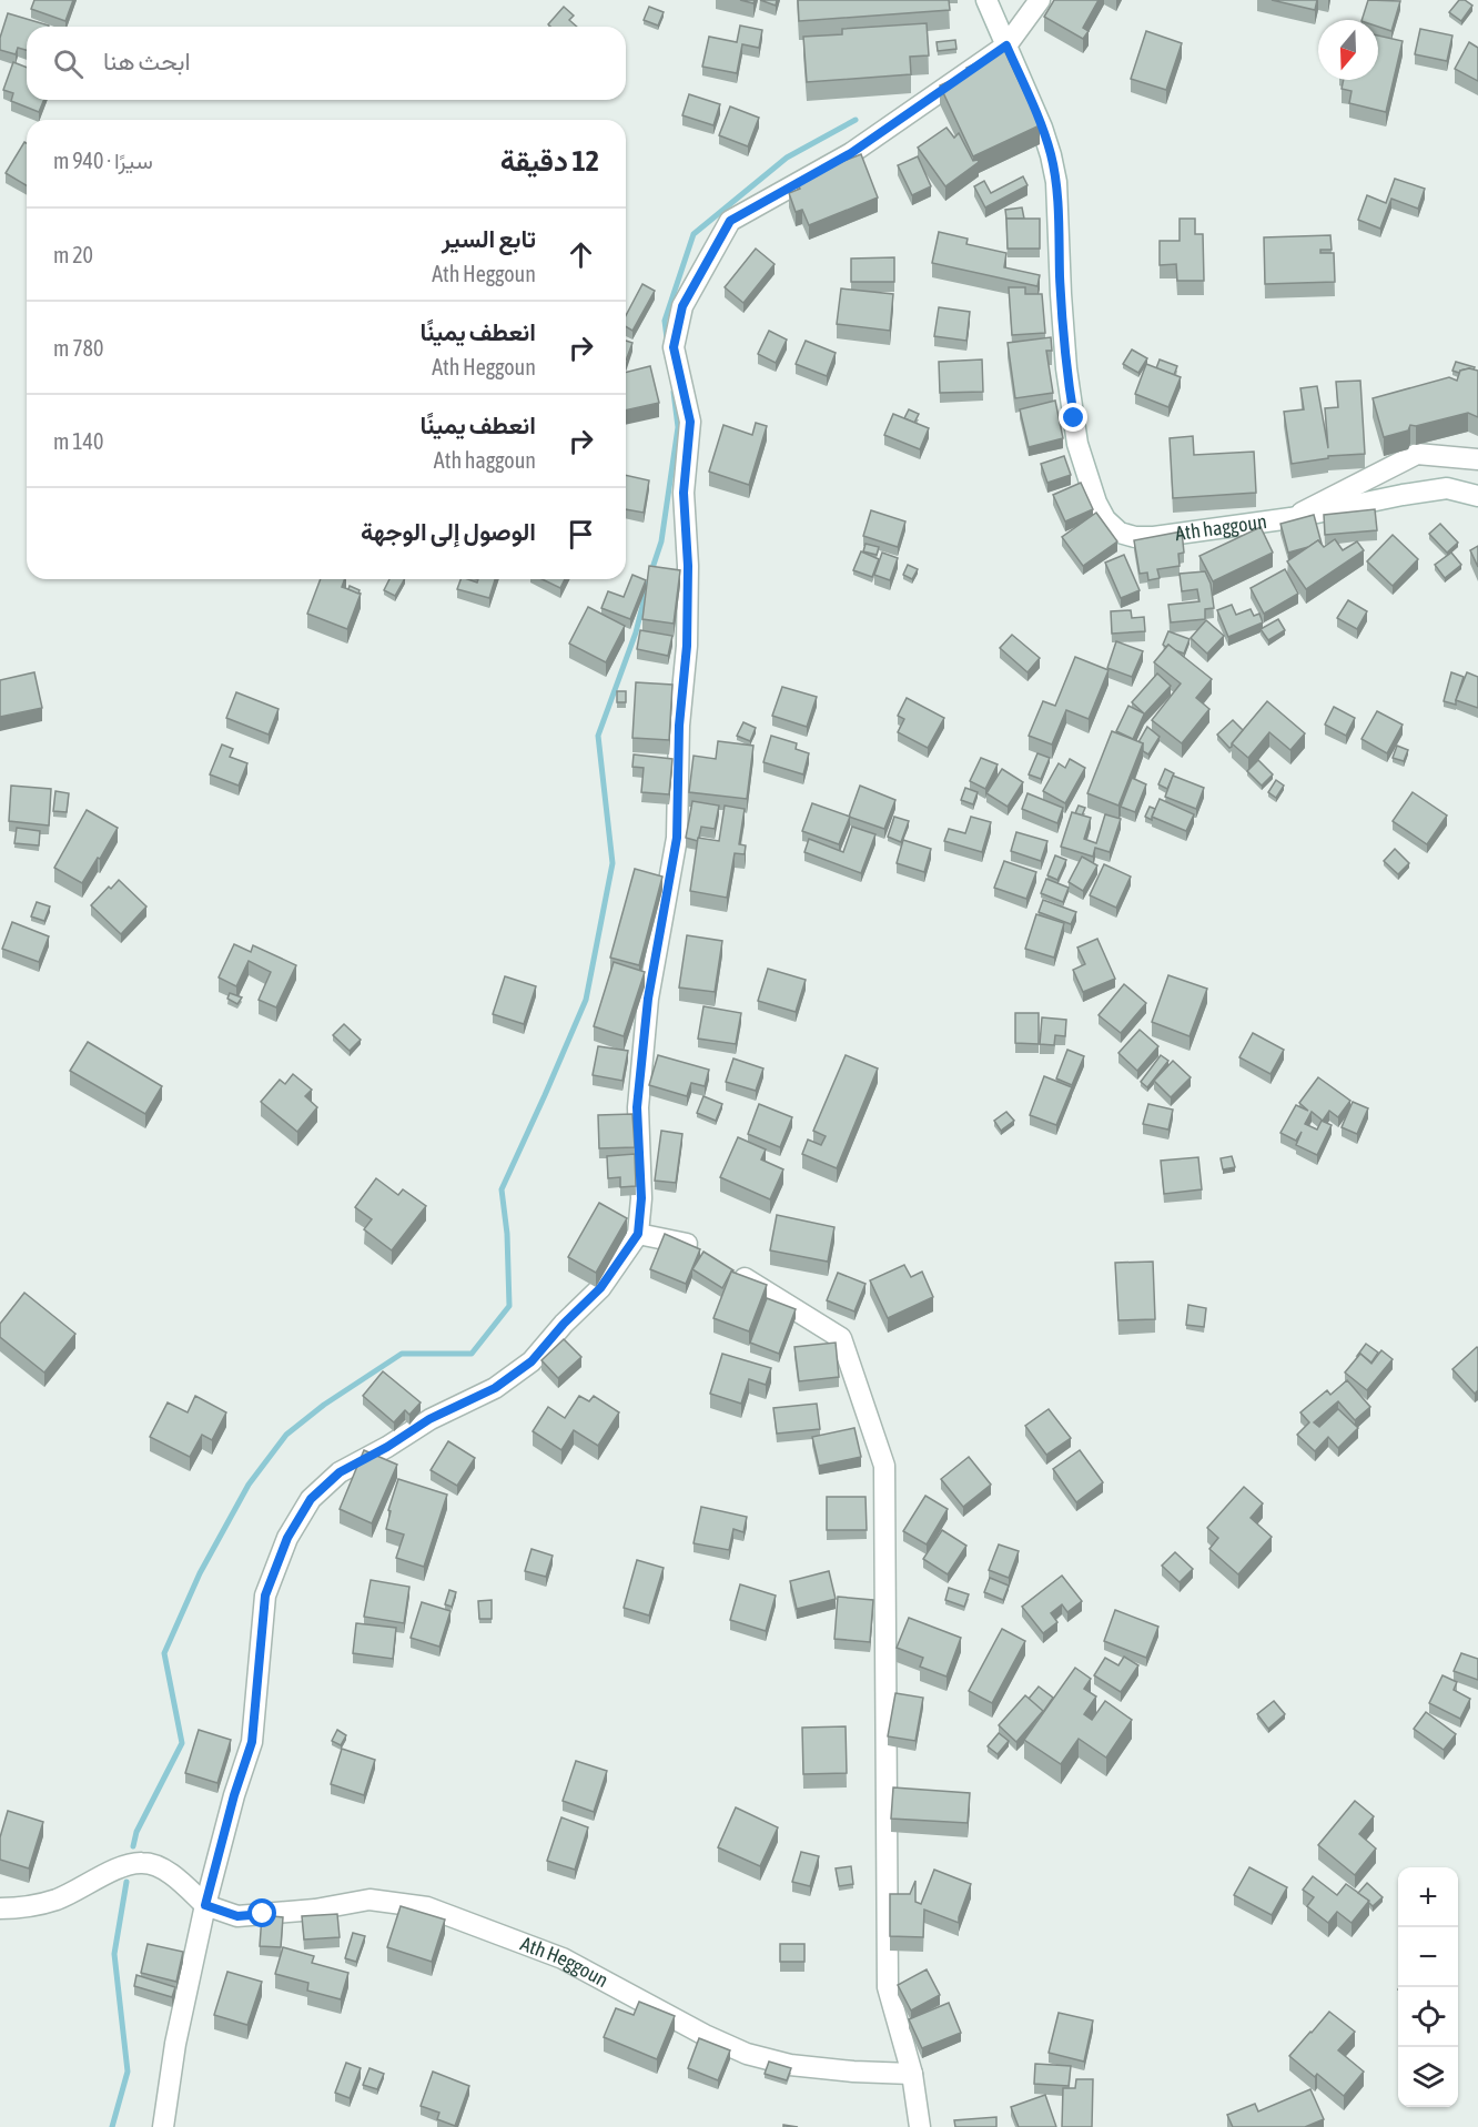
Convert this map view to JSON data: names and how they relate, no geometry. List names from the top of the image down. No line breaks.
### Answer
{"streets":{"street":["Ath haggoun","Ath Heggoun"]},"north":"bottom","page":{"search":"ابحث هنا","heading":["12 دقيقة","سيرًا · 940 m"],"list":[["تابع السير","Ath Heggoun","20 m"],["انعطف يمينًا","Ath Heggoun","780 m"],["انعطف يمينًا","Ath haggoun","140 m"],"الوصول إلى الوجهة"],"map_buttons":["+","−"]}}
